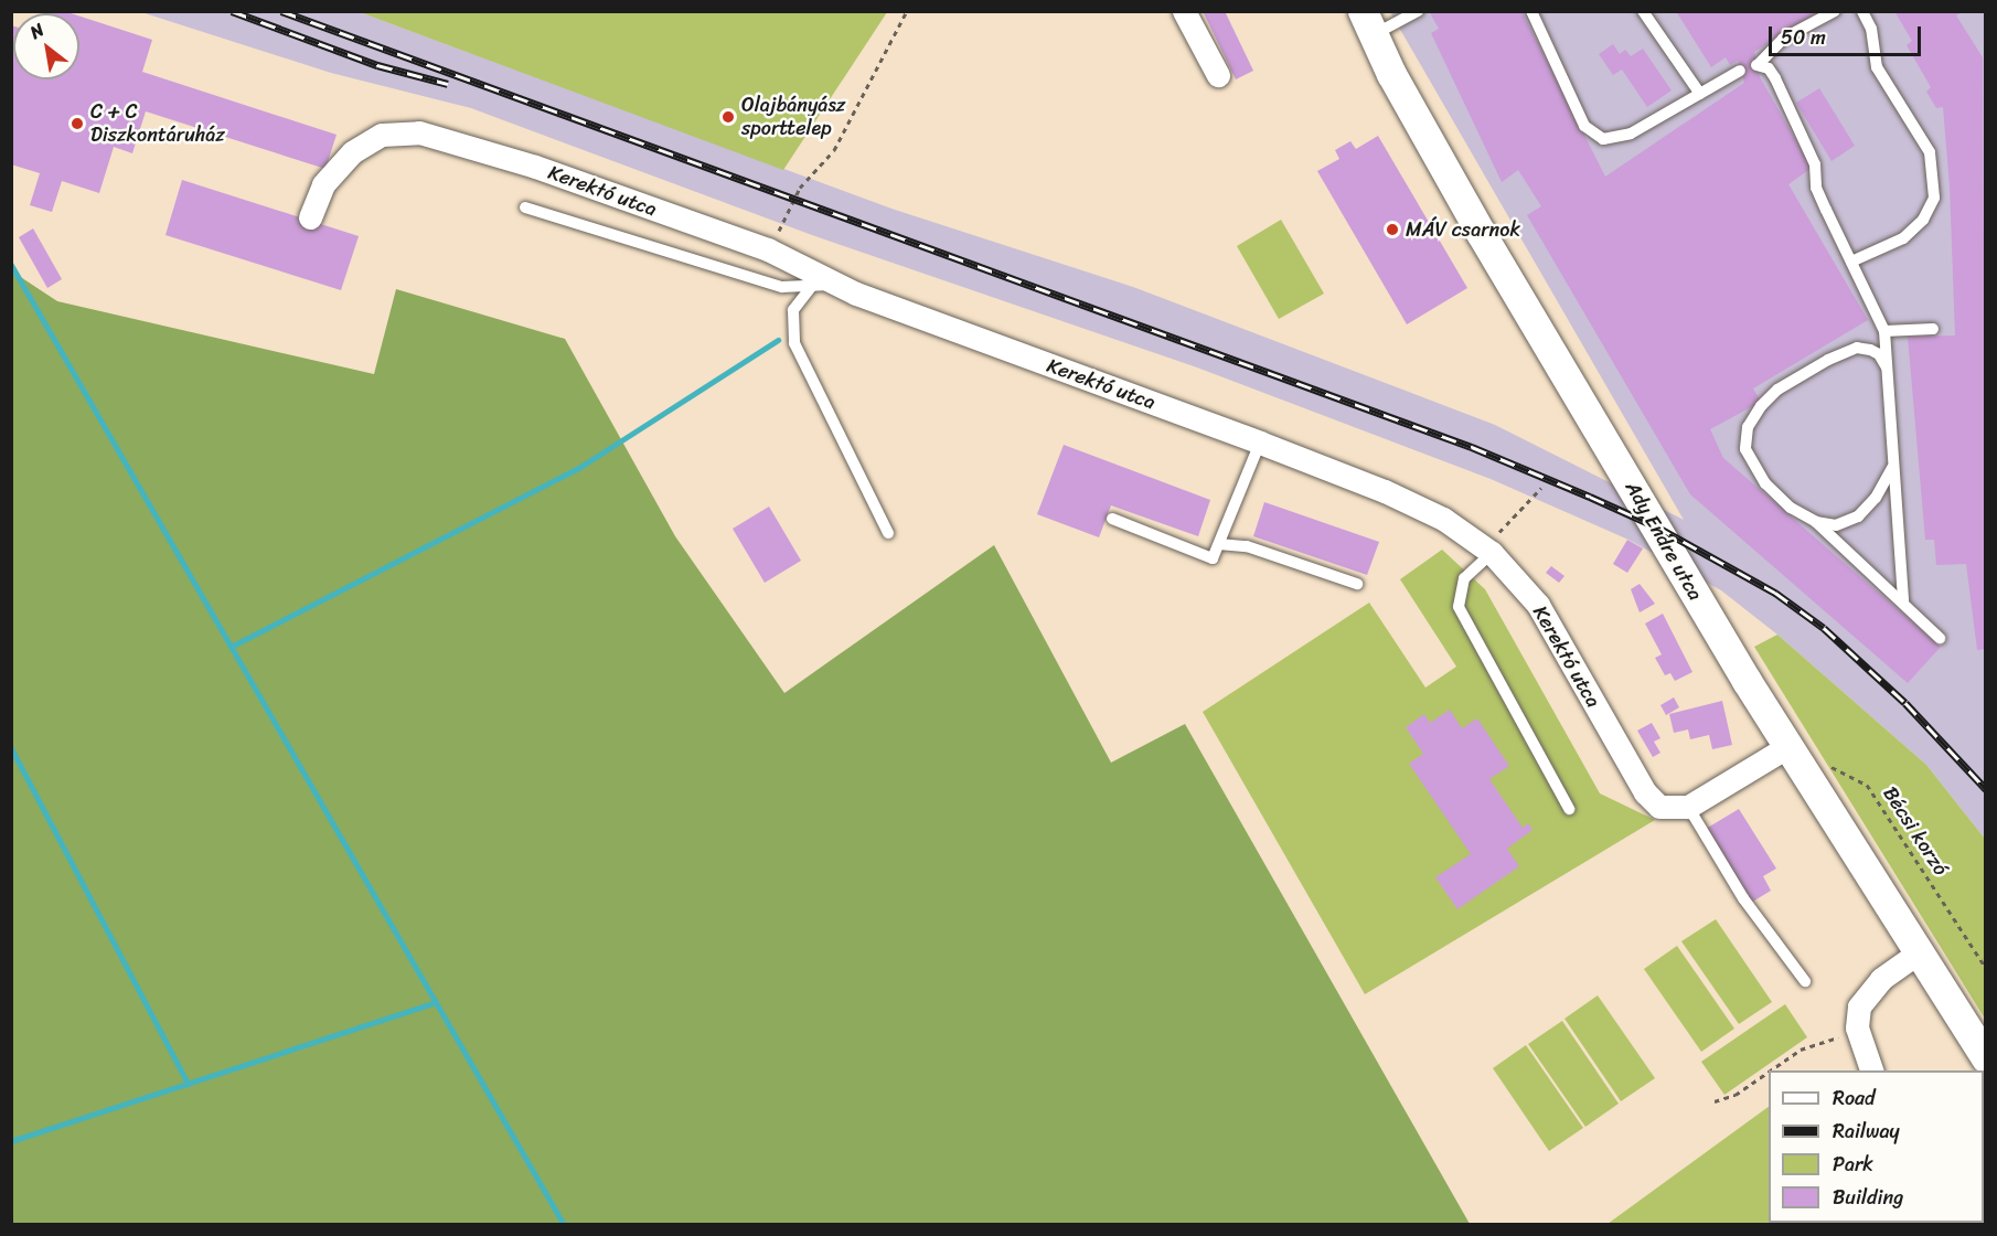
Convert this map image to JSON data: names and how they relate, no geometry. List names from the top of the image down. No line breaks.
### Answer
{"streets":{"street":["Kerektó utca","Ady Endre utca"],"path":["Bécsi korzó"]},"places":["Olajbányász sporttelep","C + C Diszkontáruház","MÁV csarnok"],"legend":["Road","Railway","Park","Building"],"scale_bar":"50 m","north":"top left"}
